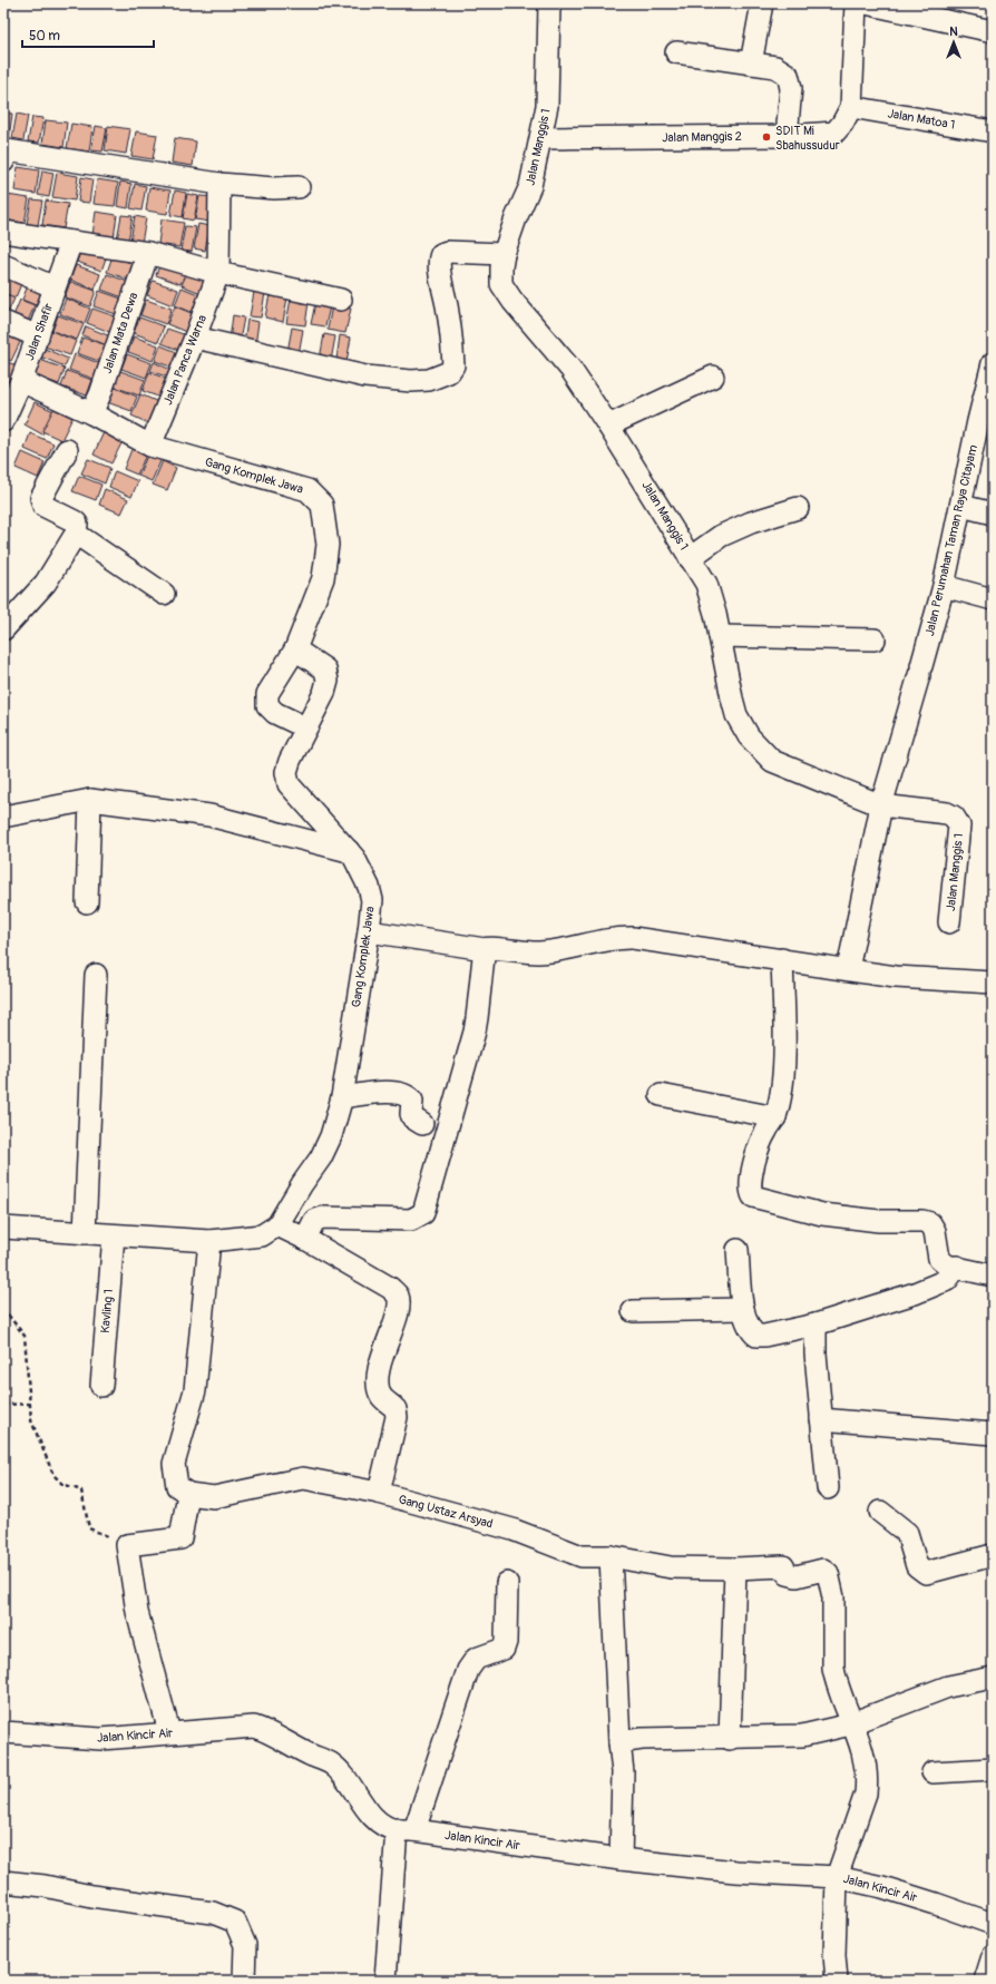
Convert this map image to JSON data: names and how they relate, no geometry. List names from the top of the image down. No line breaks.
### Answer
{"streets":{"street":["Jalan Matoa 1","Jalan Manggis 2","Jalan Manggis 1","Jalan Shafir","Jalan Mata Dewa","Jalan Panca Warna","Gang Komplek Jawa","Jalan Perumahan Taman Raya Citayam","Kavling 1","Gang Ustaz Arsyad","Jalan Kincir Air"]},"crossings":[["Jalan Matoa 1","Jalan Manggis 2"],["Jalan Manggis 2","Jalan Manggis 1"],["Jalan Manggis 1","Jalan Perumahan Taman Raya Citayam"],["Jalan Shafir","Gang Komplek Jawa"],["Jalan Mata Dewa","Gang Komplek Jawa"],["Jalan Panca Warna","Gang Komplek Jawa"]],"places":["SDIT Mi Sbahussudur"],"scale_bar":"50 m","north":"top"}
